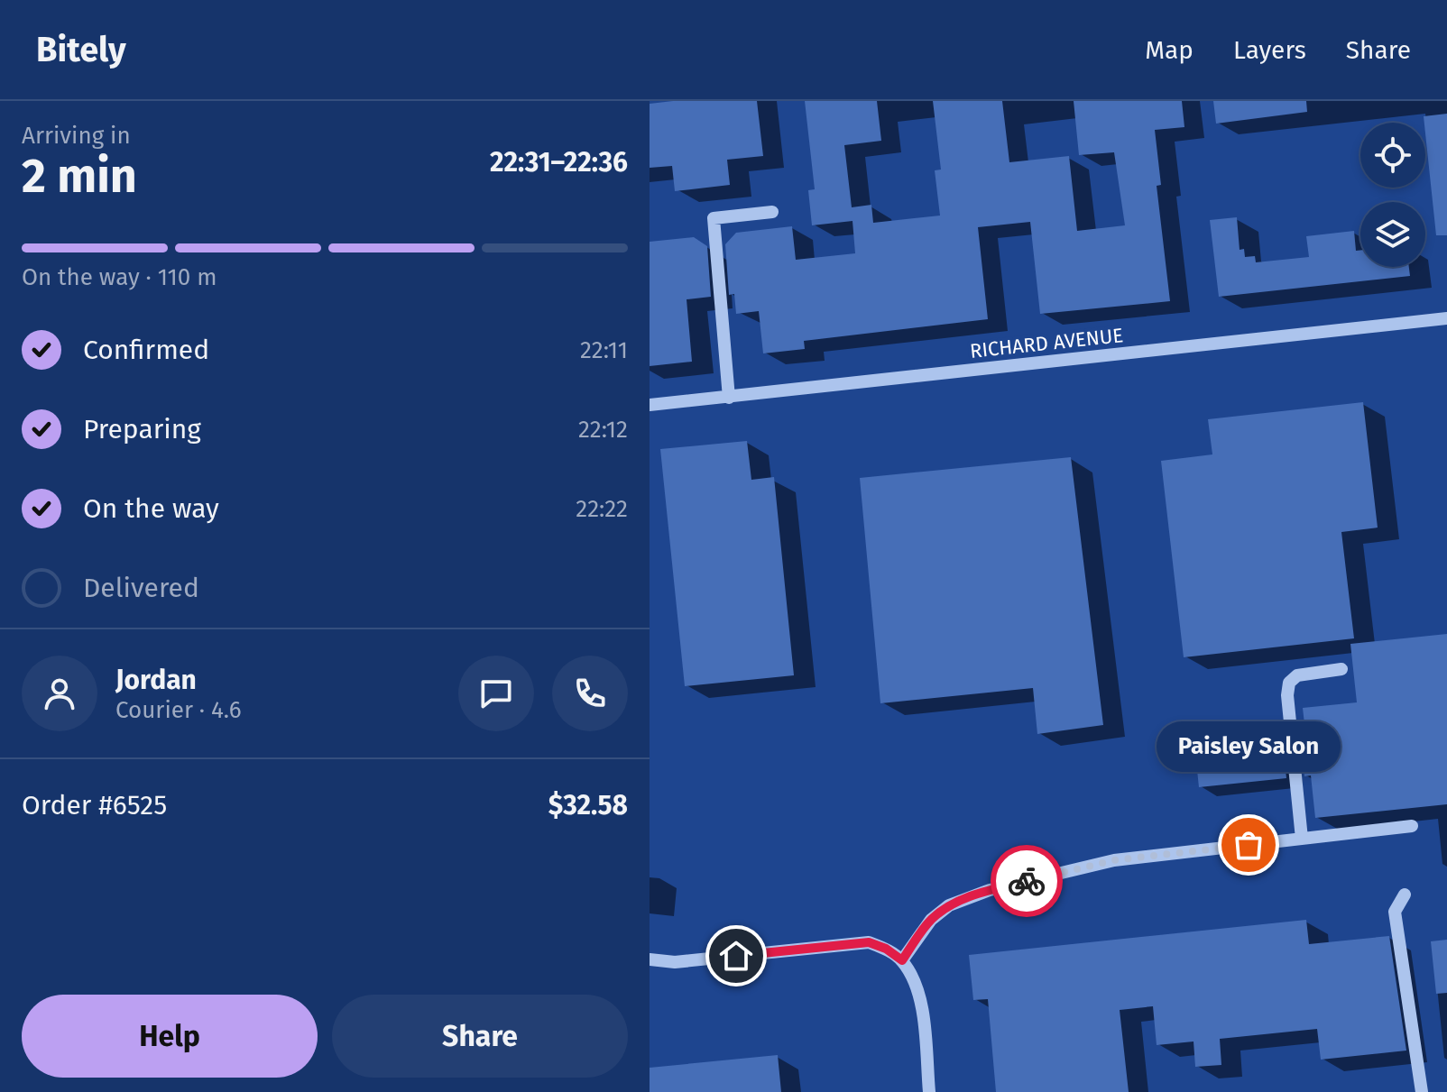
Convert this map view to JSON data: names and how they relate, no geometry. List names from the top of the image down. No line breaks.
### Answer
{"streets":{"street":["RICHARD AVENUE"]},"places":["Paisley Salon"],"page":{"header":"Bitely","nav":["Map","Layers","Share"],"heading":["2 min","Arriving in","22:31–22:36"],"panel":["Jordan","Courier · 4.6","Order #6525","$32.58"],"bar":"On the way · 110 m","list":[["Confirmed","22:11"],["Preparing","22:12"],["On the way","22:22"],"Delivered"],"bubble":"Paisley Salon","buttons":["Help","Share"]}}
